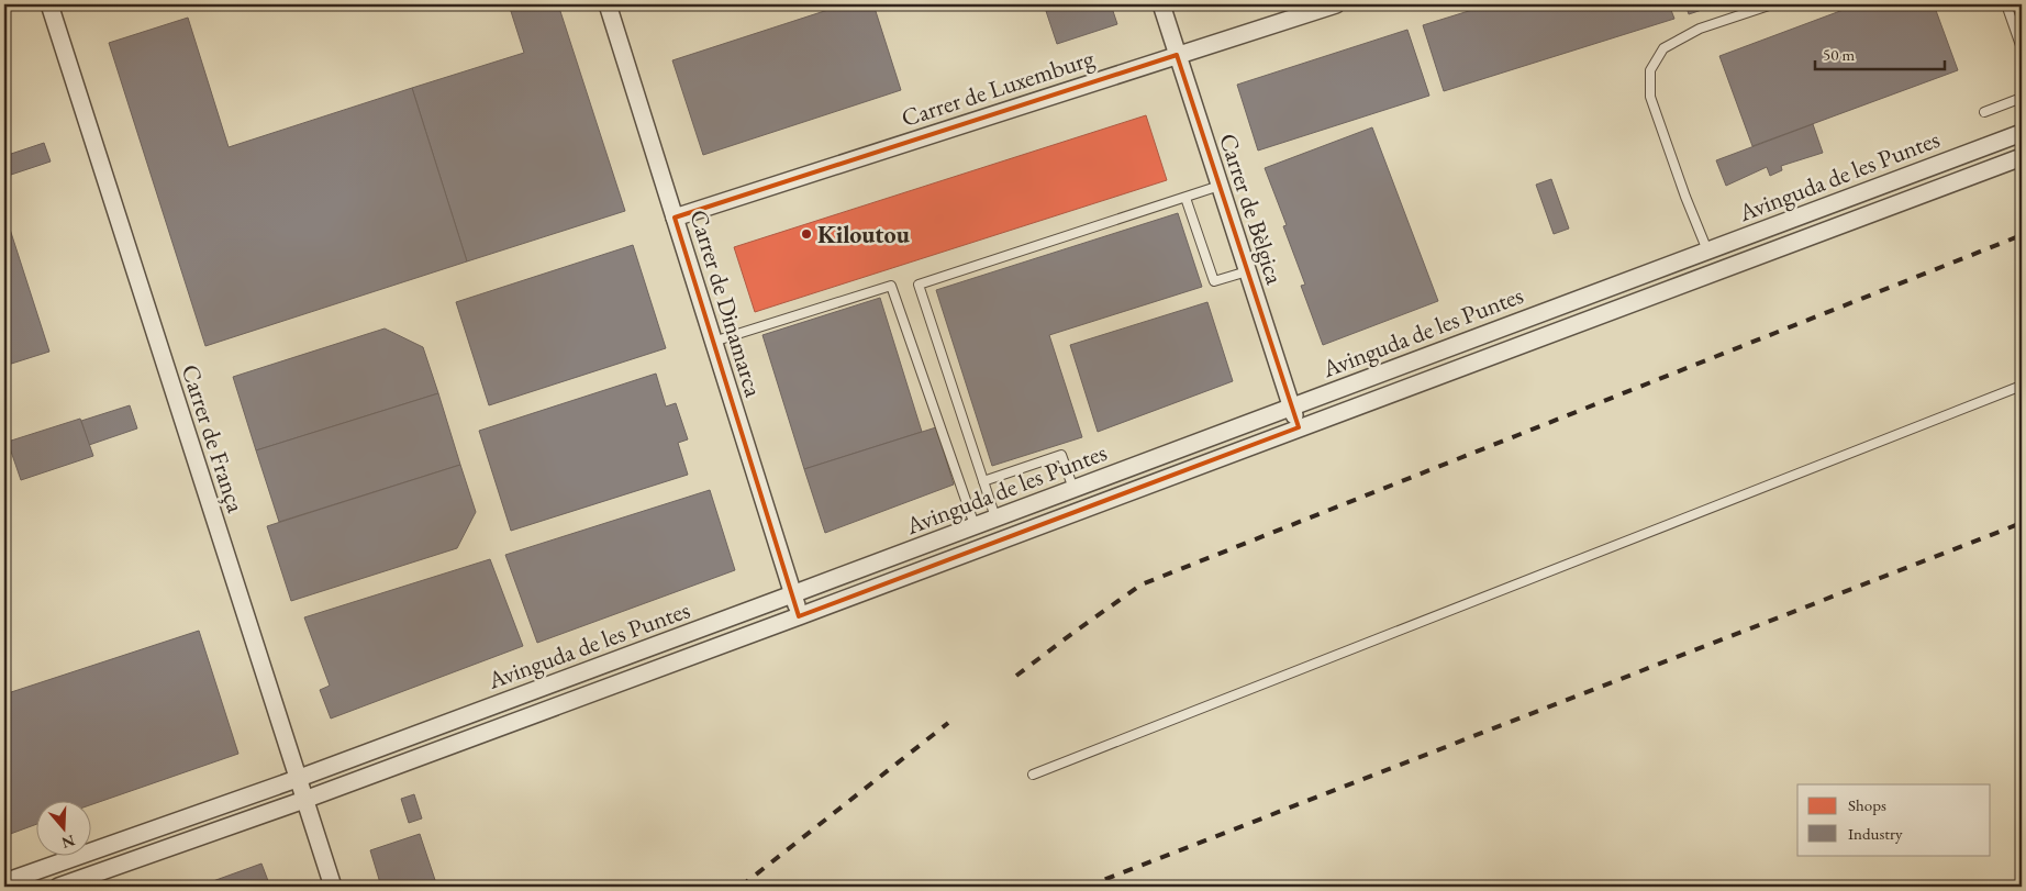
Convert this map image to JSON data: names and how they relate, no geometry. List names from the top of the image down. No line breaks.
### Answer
{"streets":{"street":["Carrer de Luxemburg","Avinguda de les Puntes","Carrer de Bèlgica","Carrer de Dinamarca","Carrer de França"]},"crossings":[["Carrer de Luxemburg","Carrer de Bèlgica"],["Carrer de Luxemburg","Carrer de Dinamarca"],["Avinguda de les Puntes","Carrer de Bèlgica"],["Avinguda de les Puntes","Carrer de Dinamarca"],["Avinguda de les Puntes","Carrer de França"]],"places":["Kiloutou"],"legend":["Shops","Industry"],"scale_bar":"50 m","north":"bottom"}
